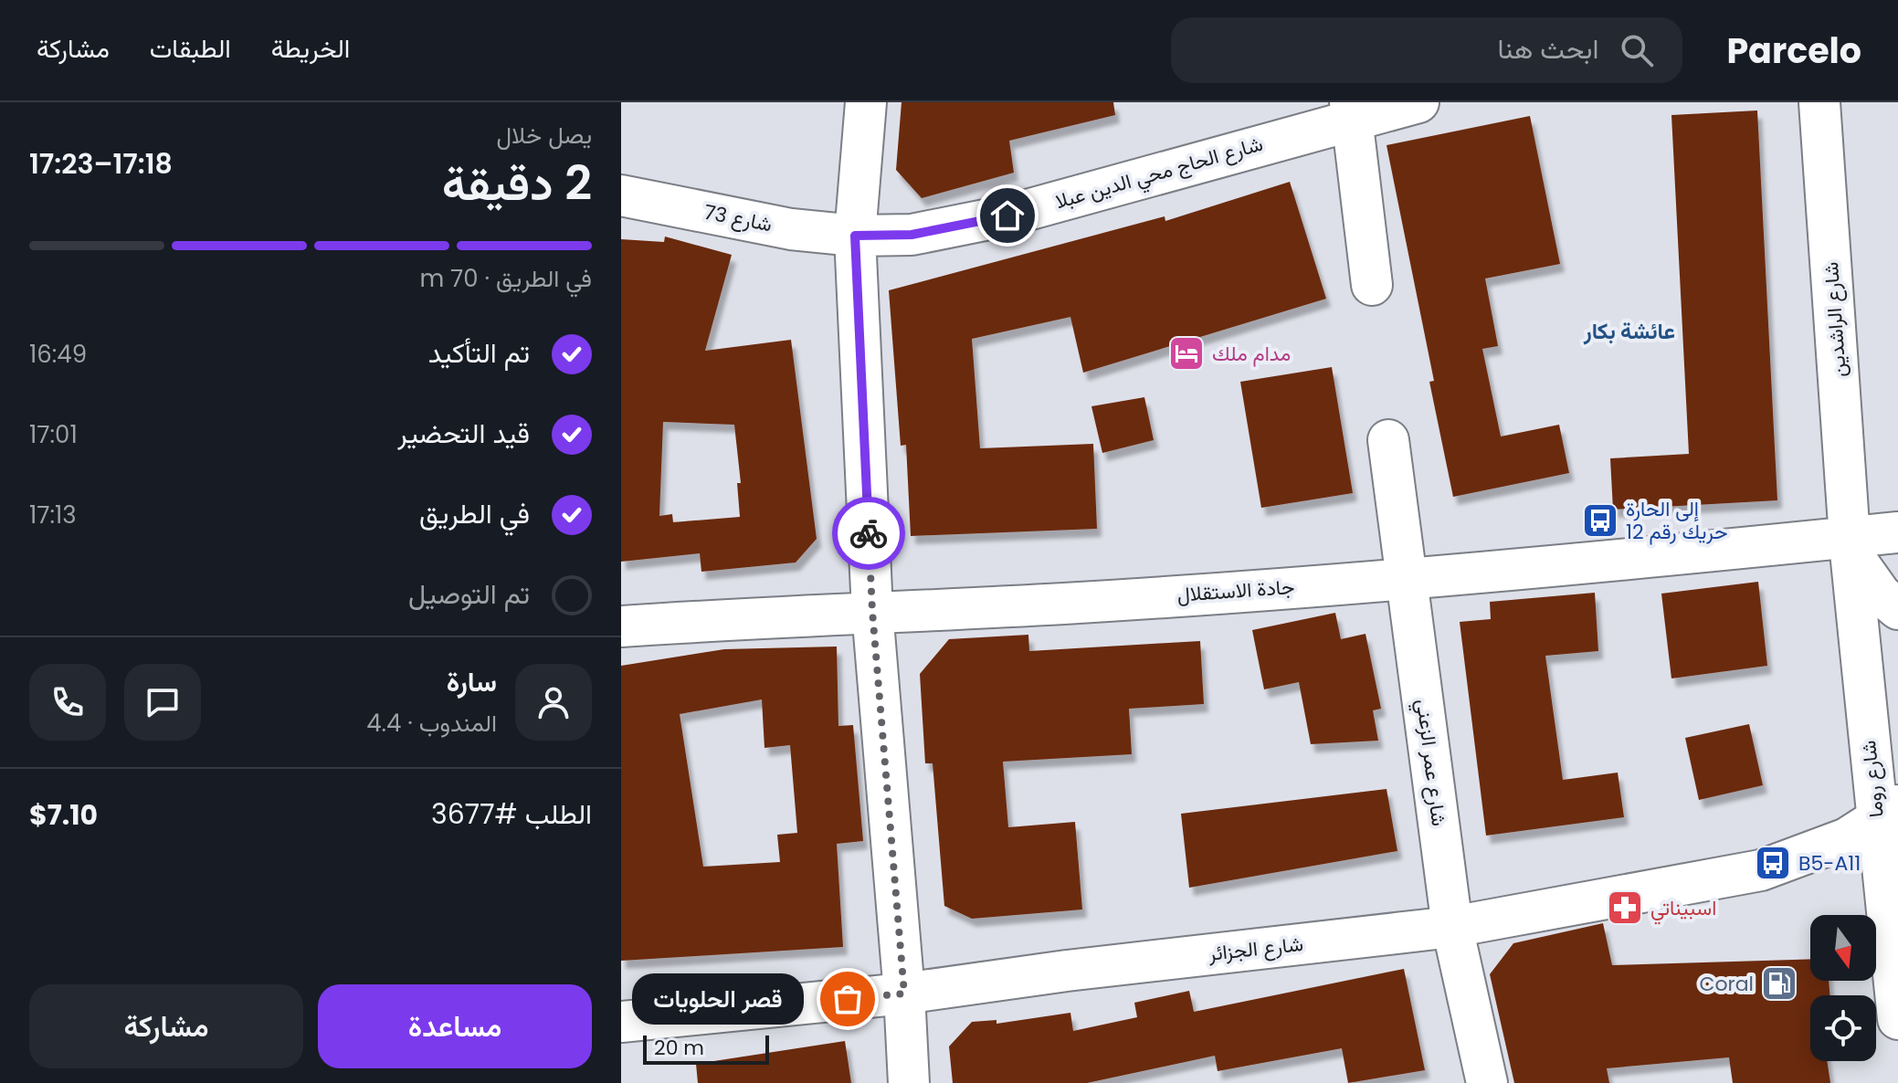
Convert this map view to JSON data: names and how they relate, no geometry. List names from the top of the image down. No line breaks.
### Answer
{"streets":{"street":["شارع الحاج محي الدين عبلا","شارع 73","شارع الراشدين","جادة الاستقلال","شارع عمر الزعني","شارع روما","شارع الجزائر"]},"crossings":[["شارع الحاج محي الدين عبلا","شارع 73"],["شارع الراشدين","جادة الاستقلال"],["شارع الراشدين","شارع روما"],["جادة الاستقلال","شارع عمر الزعني"],["جادة الاستقلال","شارع روما"],["شارع عمر الزعني","شارع الجزائر"],["شارع روما","شارع الجزائر"]],"districts":["عائشة بكار"],"places":{"hotel":["مدام ملك"],"bus stop":["إلی الحارة حريك رقم 12","B5-A11"],"pharmacy":["اسبيناتي"],"fuel station":["Coral"],"other":["قصر الحلويات"]},"scale_bar":"20 m","north":"bottom","page":{"header":"Parcelo","search":"ابحث هنا","nav":["الخريطة","الطبقات","مشاركة"],"heading":["2 دقيقة","يصل خلال","17:18–17:23"],"panel":["سارة","المندوب · 4.4","الطلب #3677","$7.10"],"bar":"في الطريق · 70 m","list":[["تم التأكيد","16:49"],["قيد التحضير","17:01"],["في الطريق","17:13"],"تم التوصيل"],"buttons":["مساعدة","مشاركة"],"bubble":"قصر الحلويات","scale":"20 m"}}
